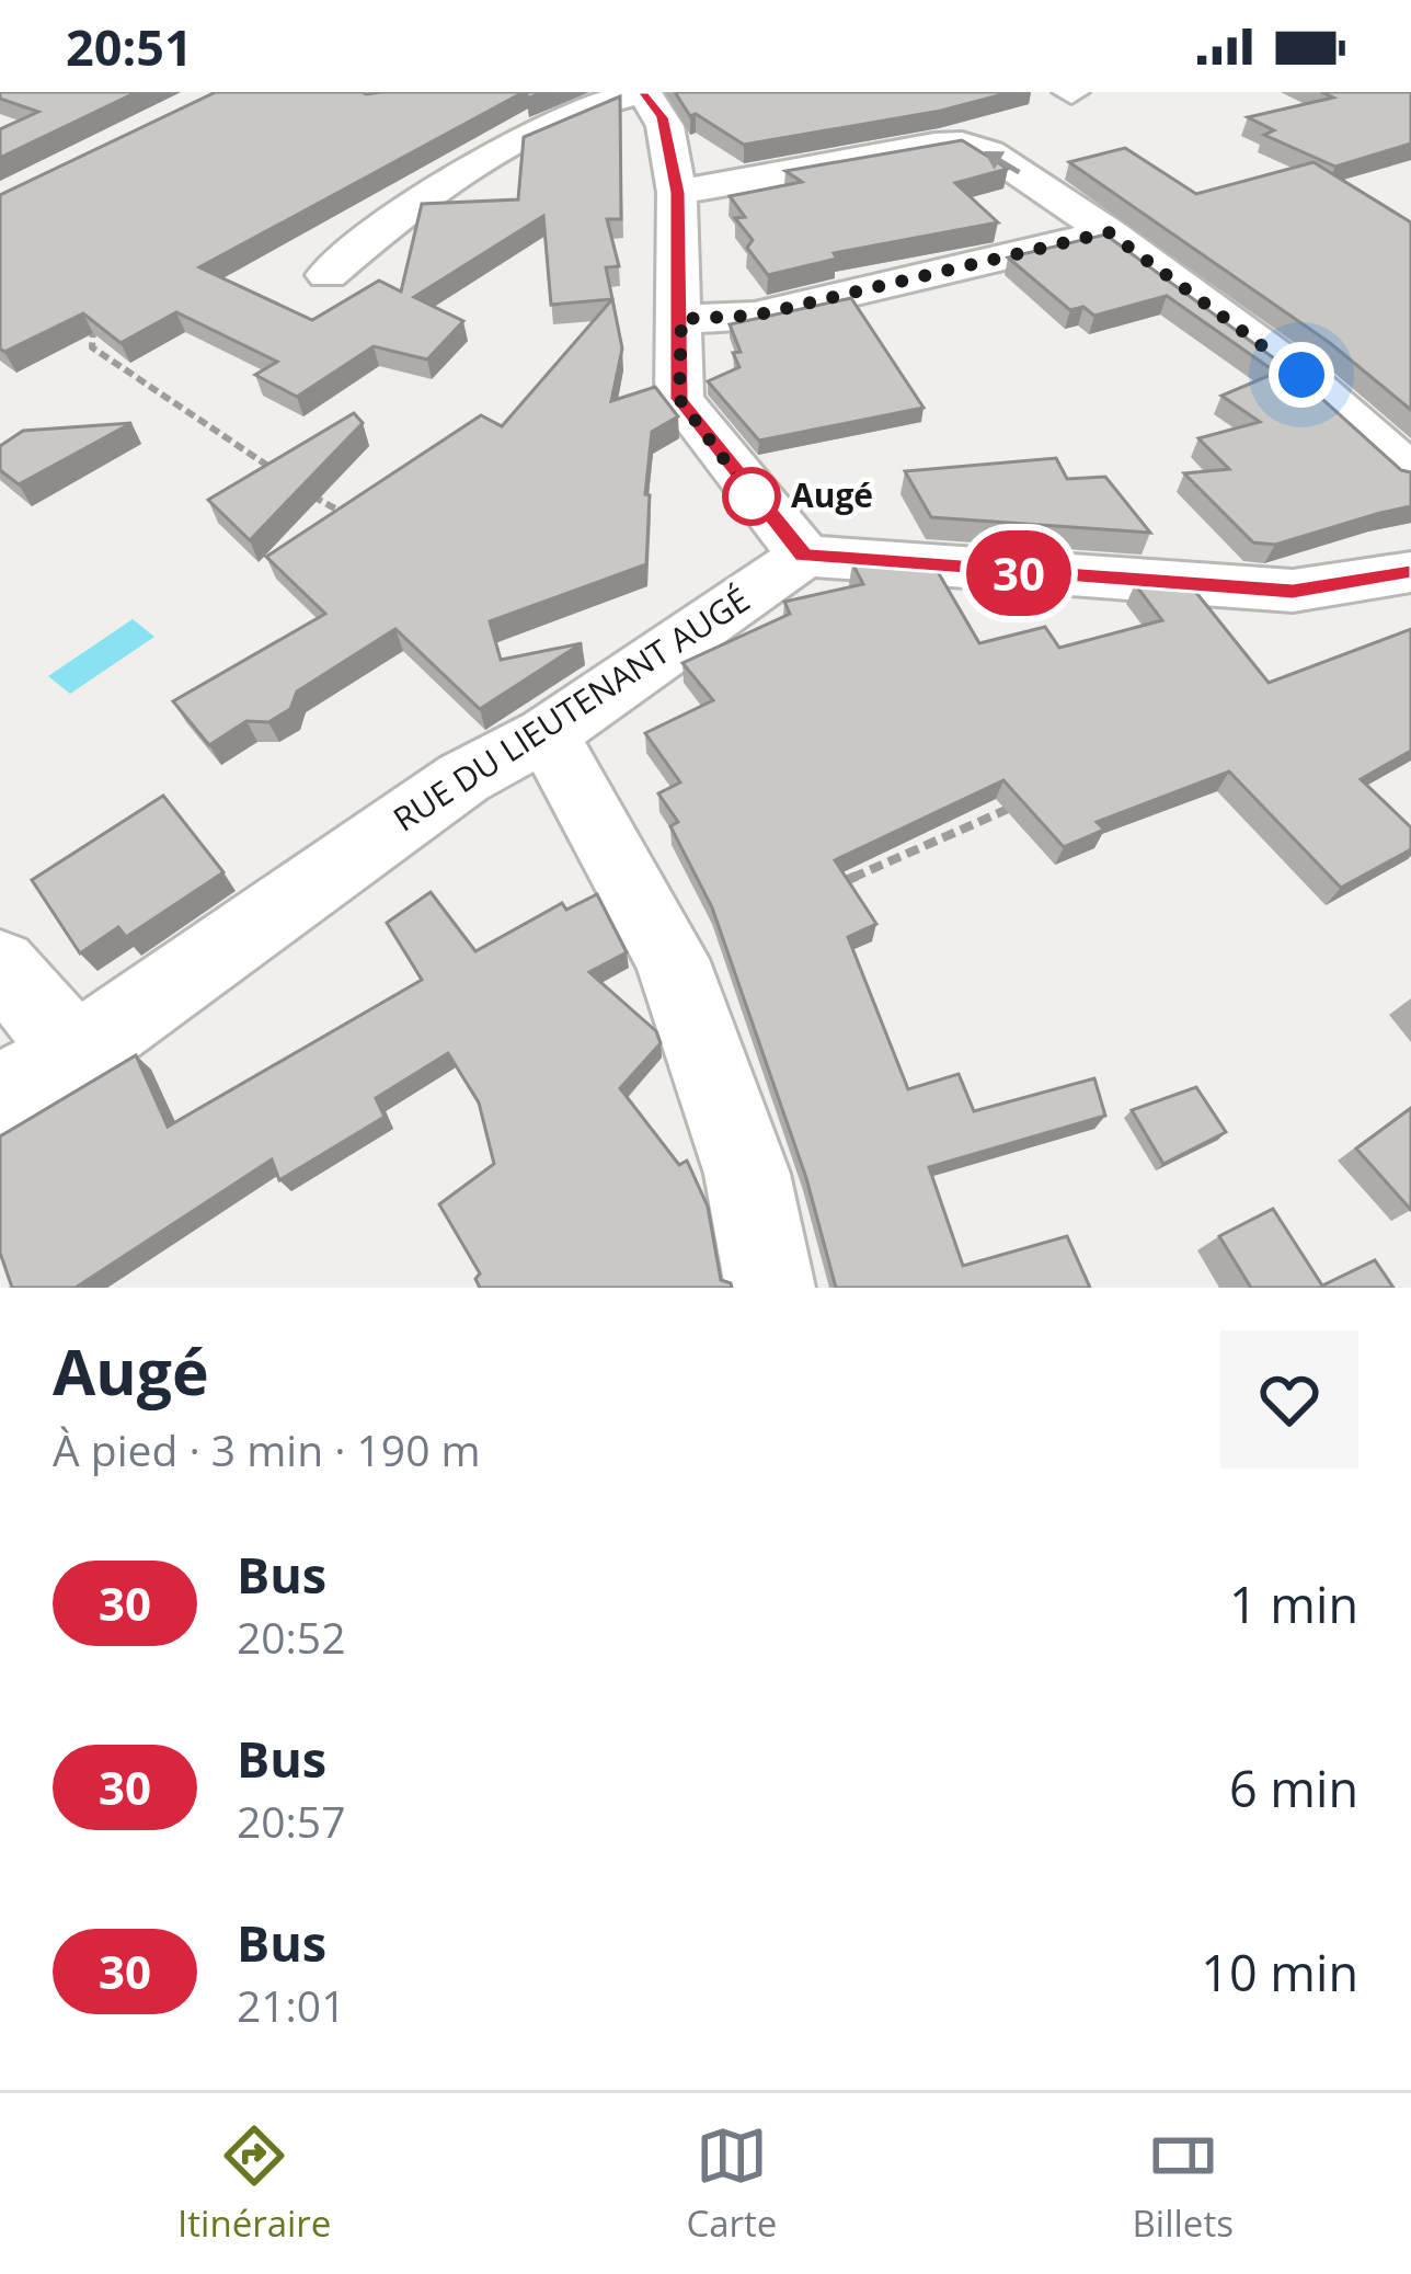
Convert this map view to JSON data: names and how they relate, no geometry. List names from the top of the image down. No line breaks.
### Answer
{"streets":{"street":["RUE DU LIEUTENANT AUGÉ"]},"places":["Augé"],"lines":["bus line 30"],"page":{"status":"20:51","on_map":"30","heading":["Augé","À pied · 3 min · 190 m"],"list":[{"mark":"30","name":"Bus","note":"20:52","value":"1 min"},{"mark":"30","name":"Bus","note":"20:57","value":"6 min"},{"mark":"30","name":"Bus","note":"21:01","value":"10 min"}],"tabs":["Itinéraire","Carte","Billets"]}}
